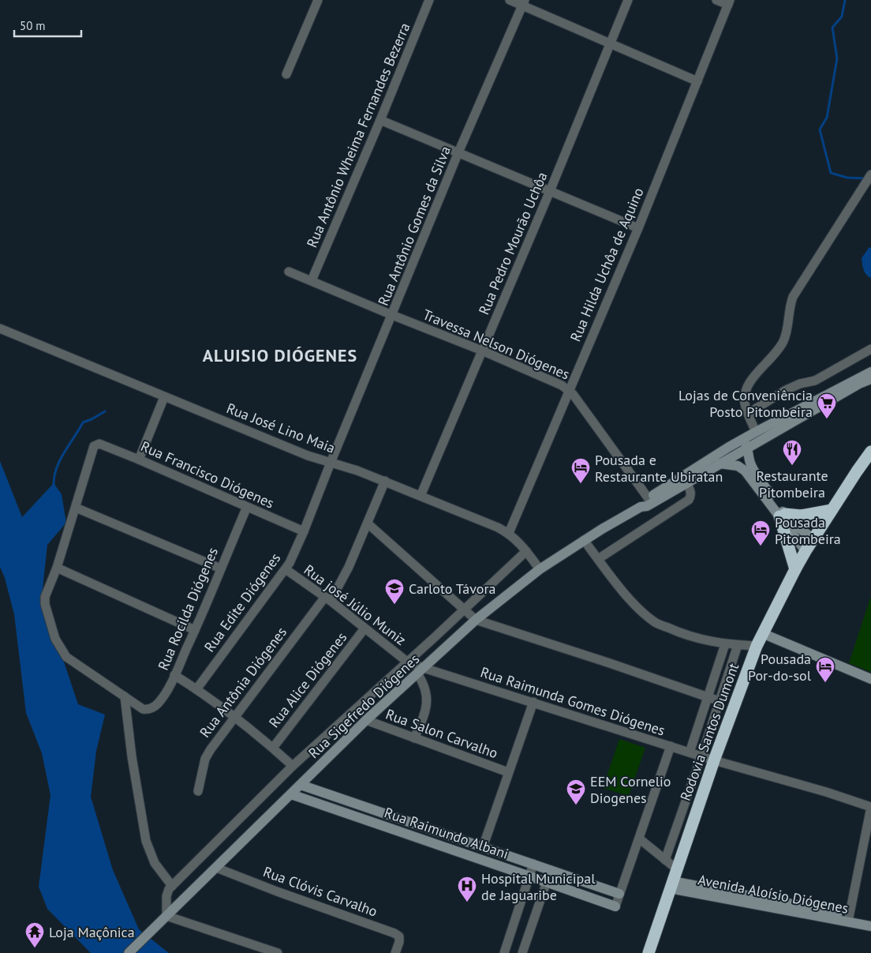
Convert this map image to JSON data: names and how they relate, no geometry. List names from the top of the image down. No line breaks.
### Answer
{"streets":{"highway":["Rodovia Santos Dumont"],"street":["Rua Antônio Wheima Fernandes Bezerra","Rua Antônio Gomes da Silva","Rua Pedro Mourão Uchôa","Rua Hilda Uchôa de Aquino","Travessa Nelson Diógenes","Rua José Lino Maia","Rua Francisco Diógenes","Rua Edite Diógenes","Rua josé Júlio Muniz","Rua Rocilda Diógenes","Rua Alice Diógenes","Rua Antônia Diógenes","Rua Raimunda Gomes Diógenes","Rua Sigefredo Diógenes","Rua Salon Carvalho","Rua Raimundo Albani","Rua Clóvis Carvalho","Avenida Aloísio Diógenes"]},"crossings":[["Rua Antônio Wheima Fernandes Bezerra","Travessa Nelson Diógenes"],["Rua Antônio Gomes da Silva","Travessa Nelson Diógenes"],["Rua Antônio Gomes da Silva","Rua José Lino Maia"],["Rua Antônio Gomes da Silva","Rua Edite Diógenes"],["Rua Pedro Mourão Uchôa","Travessa Nelson Diógenes"],["Rua Pedro Mourão Uchôa","Rua José Lino Maia"],["Rua Hilda Uchôa de Aquino","Travessa Nelson Diógenes"],["Rua Hilda Uchôa de Aquino","Rua José Lino Maia"],["Travessa Nelson Diógenes","Rua Sigefredo Diógenes"],["Rua José Lino Maia","Rua Edite Diógenes"],["Rua José Lino Maia","Rua Antônia Diógenes"],["Rua José Lino Maia","Rua Sigefredo Diógenes"],["Rua Francisco Diógenes","Rua Edite Diógenes"],["Rua Francisco Diógenes","Rua Rocilda Diógenes"],["Rua Edite Diógenes","Rua josé Júlio Muniz"],["Rua josé Júlio Muniz","Rua Alice Diógenes"],["Rua josé Júlio Muniz","Rua Antônia Diógenes"],["Rua josé Júlio Muniz","Rua Raimunda Gomes Diógenes"],["Rua josé Júlio Muniz","Rua Sigefredo Diógenes"],["Rua Raimunda Gomes Diógenes","Rua Sigefredo Diógenes"],["Rua Raimunda Gomes Diógenes","Rodovia Santos Dumont"],["Rua Sigefredo Diógenes","Rua Salon Carvalho"],["Rua Sigefredo Diógenes","Rua Raimundo Albani"],["Rua Sigefredo Diógenes","Rua Clóvis Carvalho"],["Rodovia Santos Dumont","Avenida Aloísio Diógenes"]],"districts":["ALUISIO DIÓGENES"],"places":{"supermarket":["Lojas de Conveniência Posto Pitombeira"],"restaurant":["Restaurante Pitombeira"],"hotel":["Pousada e Restaurante Ubiratan","Pousada Pitombeira","Pousada Por-do-sol"],"school or university":["Carloto Távora","EEM Cornelio Diogenes"],"hospital":["Hospital Municipal de Jaguaribe"],"temple":["Loja Maçônica"]},"scale_bar":"50 m"}
